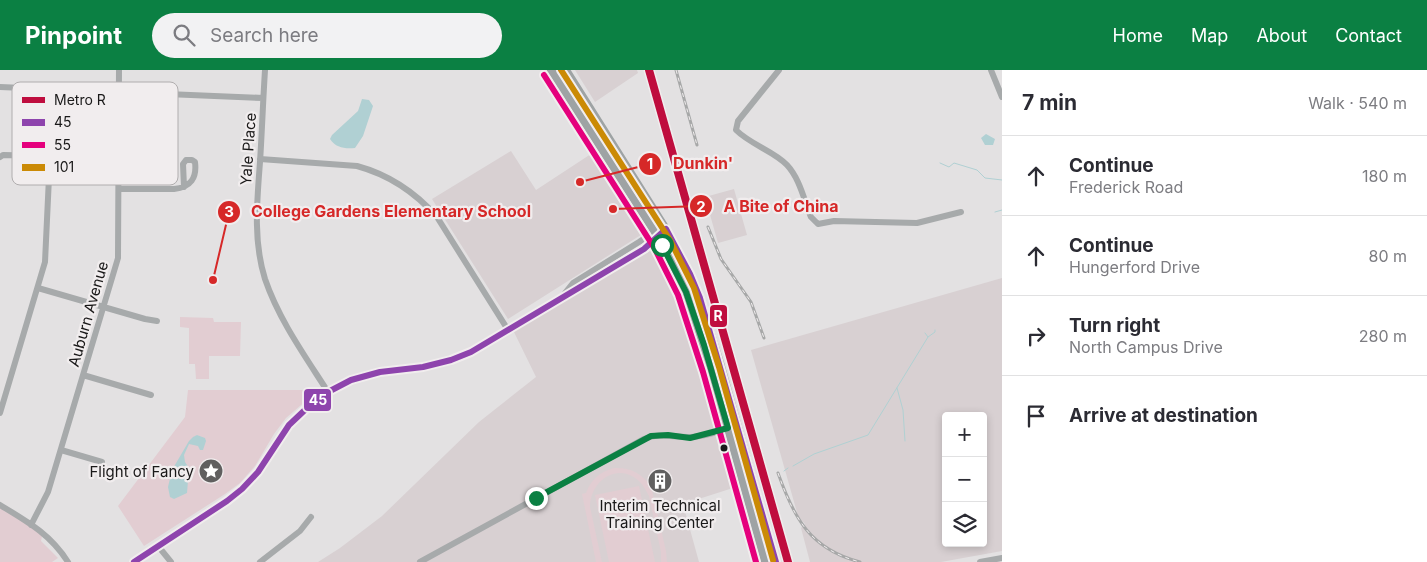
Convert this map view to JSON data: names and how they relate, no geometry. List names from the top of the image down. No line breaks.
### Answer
{"streets":{"street":["Yale Place","Auburn Avenue"]},"places":{"other":["Dunkin'","A Bite of China","College Gardens Elementary School"],"place":["Flight of Fancy"],"building":["Interim Technical Training Center"]},"lines":["metro line R","transit line 101","transit line 55","transit line 45"],"legend":["Metro R","45","55","101"],"page":{"header":"Pinpoint","search":"Search here","nav":["Home","Map","About","Contact"],"heading":["7 min","Walk · 540 m"],"list":[["Continue","Frederick Road","180 m"],["Continue","Hungerford Drive","80 m"],["Turn right","North Campus Drive","280 m"],"Arrive at destination"],"map_buttons":["+","−"]}}
